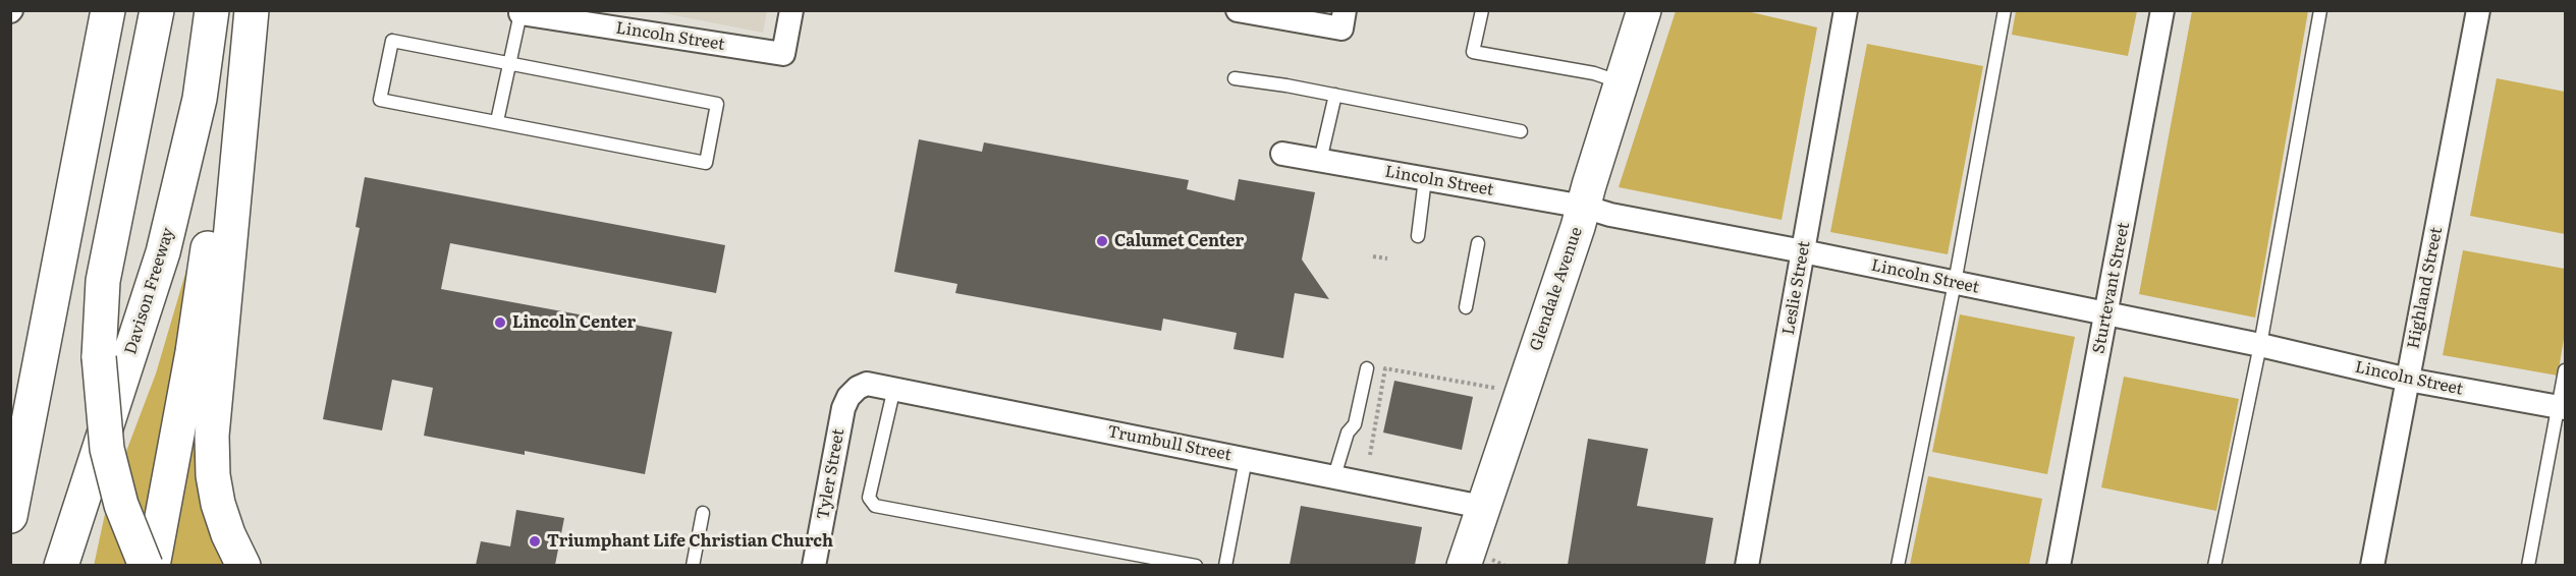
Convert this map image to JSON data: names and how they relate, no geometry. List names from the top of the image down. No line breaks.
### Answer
{"streets":{"main road":["Glendale Avenue","Davison Freeway"],"street":["Lincoln Street","Leslie Street","Sturtevant Street","Highland Street","Trumbull Street","Tyler Street"]},"crossings":[["Lincoln Street","Leslie Street"],["Lincoln Street","Sturtevant Street"],["Lincoln Street","Highland Street"],["Lincoln Street","Glendale Avenue"],["Glendale Avenue","Trumbull Street"],["Trumbull Street","Tyler Street"]],"places":["Calumet Center","Lincoln Center","Triumphant Life Christian Church"]}
